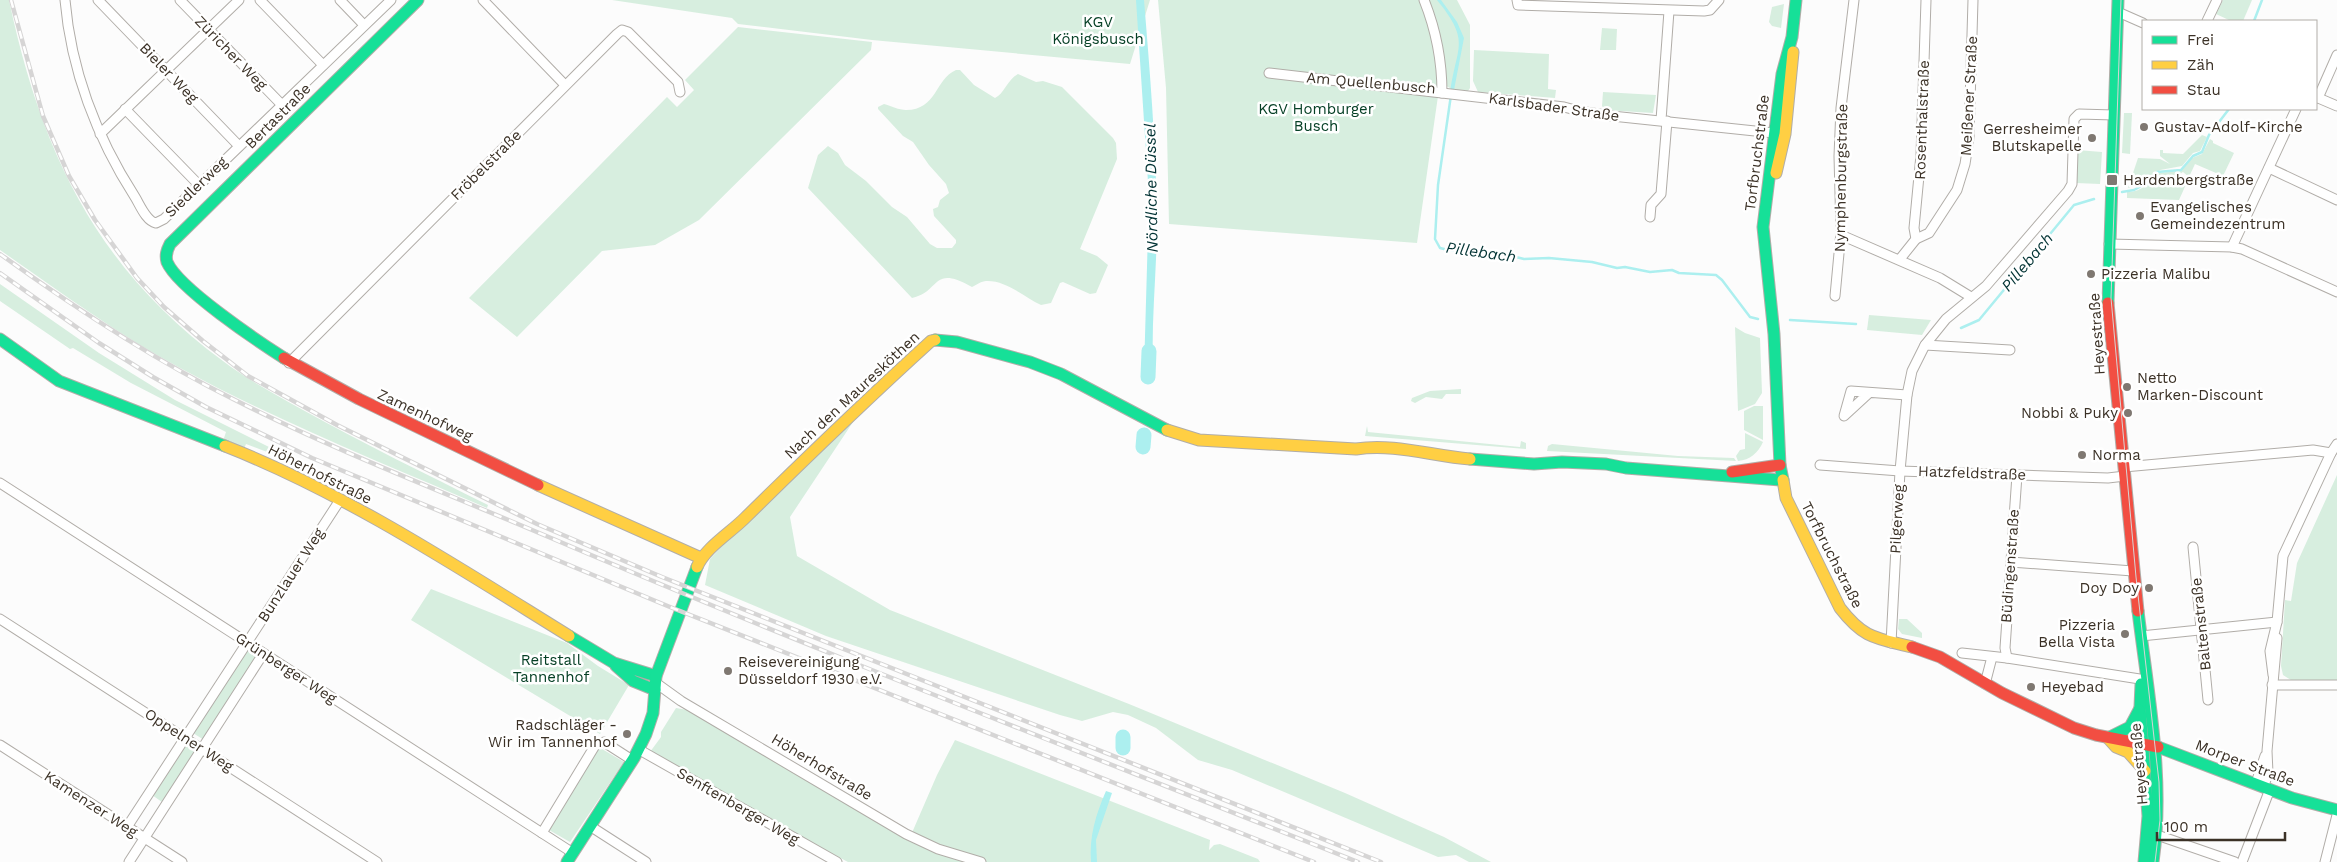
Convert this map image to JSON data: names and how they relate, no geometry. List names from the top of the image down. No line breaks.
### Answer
{"streets":{"street":["Züricher Weg","Bieler Weg","Am Quellenbusch","Meißener Straße","Karlsbader Straße","Bertastraße","Rosenthalstraße","Torfbruchstraße","Fröbelstraße","Nymphenburgstraße","Siedlerweg","Heyestraße","Nach den Mauresköthen","Zamenhofweg","Hatzfeldstraße","Höherhofstraße","Pilgerweg","Büdingenstraße","Bunzlauer Weg","Baltenstraße","Grünberger Weg","Oppelner Weg","Morper Straße","Kamenzer Weg","Senftenberger Weg"]},"crossings":[["Züricher Weg","Siedlerweg"],["Bieler Weg","Siedlerweg"],["Am Quellenbusch","Karlsbader Straße"],["Meißener Straße","Rosenthalstraße"],["Karlsbader Straße","Torfbruchstraße"],["Bertastraße","Zamenhofweg"],["Torfbruchstraße","Heyestraße"],["Torfbruchstraße","Nach den Mauresköthen"],["Torfbruchstraße","Pilgerweg"],["Torfbruchstraße","Morper Straße"],["Fröbelstraße","Zamenhofweg"],["Heyestraße","Hatzfeldstraße"],["Heyestraße","Pilgerweg"],["Heyestraße","Morper Straße"],["Nach den Mauresköthen","Zamenhofweg"],["Nach den Mauresköthen","Höherhofstraße"],["Nach den Mauresköthen","Grünberger Weg"],["Nach den Mauresköthen","Senftenberger Weg"],["Hatzfeldstraße","Pilgerweg"],["Hatzfeldstraße","Büdingenstraße"],["Höherhofstraße","Bunzlauer Weg"],["Bunzlauer Weg","Grünberger Weg"],["Bunzlauer Weg","Oppelner Weg"],["Bunzlauer Weg","Kamenzer Weg"]],"water":["Nördliche Düssel","Pillebach"],"parks":["KGV Königsbusch","KGV Homburger Busch","Reitstall Tannenhof"],"places":{"other":["Gustav-Adolf-Kirche","Gerresheimer Blutskapelle","Evangelisches Gemeindezentrum","Pizzeria Malibu","Netto Marken-Discount","Nobbi & Puky","Norma","Doy Doy","Pizzeria Bella Vista","Reisevereinigung Düsseldorf 1930 e.V.","Heyebad","Radschläger - Wir im Tannenhof"],"transit":["Hardenbergstraße"]},"legend":["Frei","Zäh","Stau"],"scale_bar":"100 m"}
